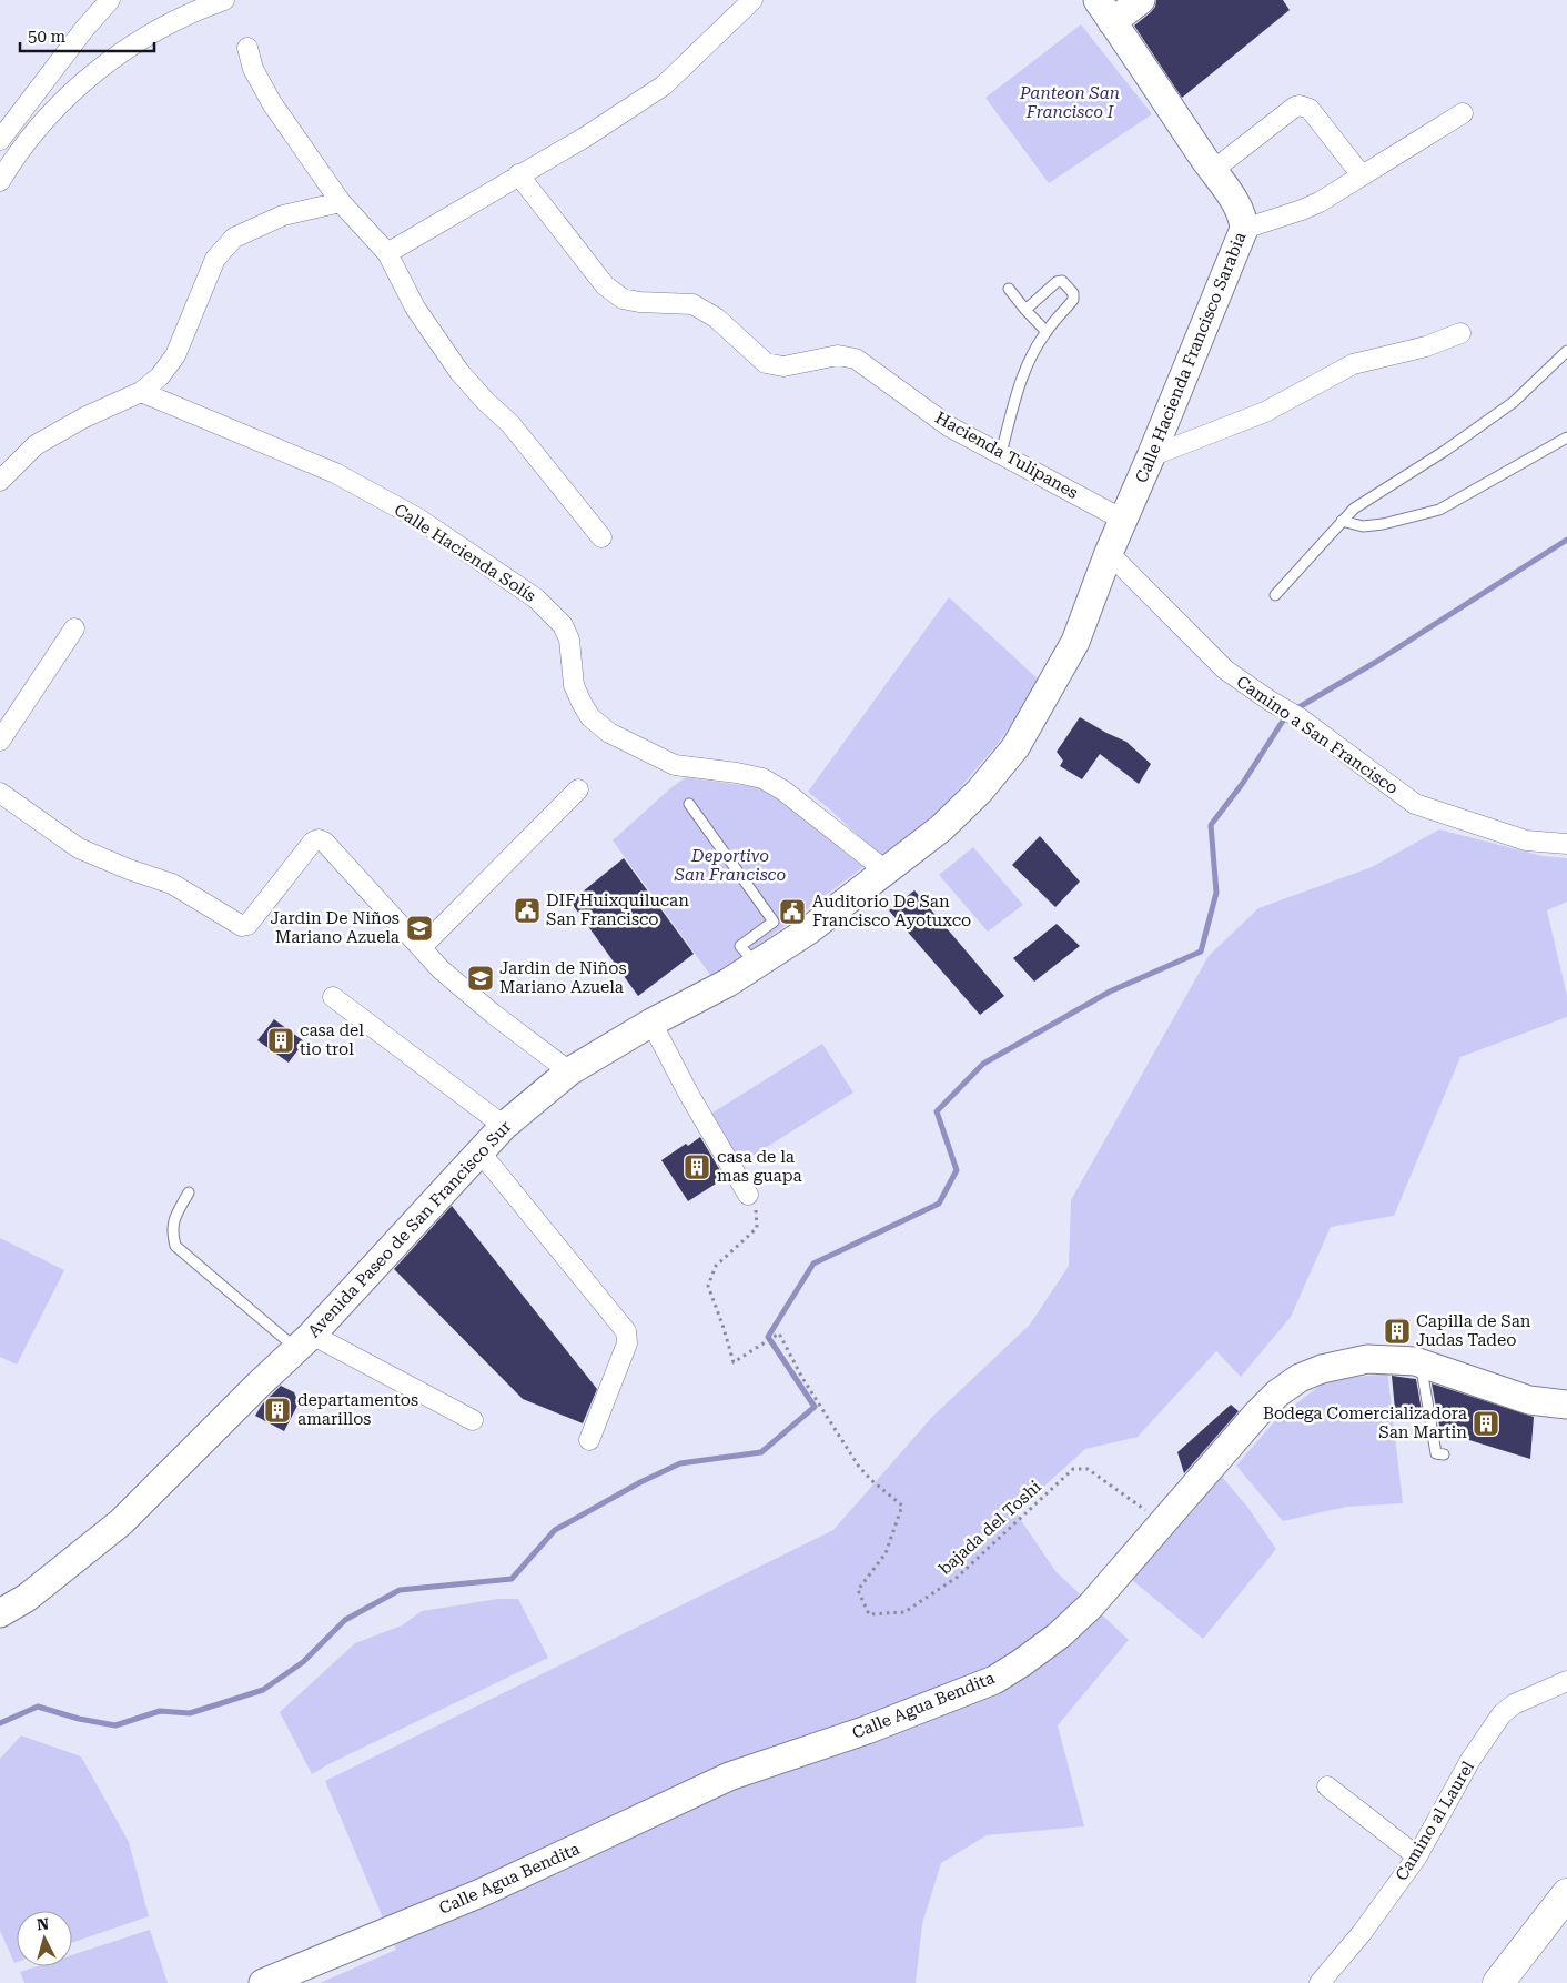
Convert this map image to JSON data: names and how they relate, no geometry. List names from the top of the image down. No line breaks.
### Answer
{"streets":{"main road":["Calle Hacienda Francisco Sarabia","Avenida Paseo de San Francisco Sur","Calle Agua Bendita"],"street":["Hacienda Tulipanes","Calle Hacienda Solís","Camino a San Francisco","Camino al Laurel"],"path":["bajada del Toshi"]},"crossings":[["Calle Hacienda Francisco Sarabia","Hacienda Tulipanes"],["Calle Hacienda Francisco Sarabia","Camino a San Francisco"],["Calle Hacienda Francisco Sarabia","Avenida Paseo de San Francisco Sur"],["Calle Hacienda Solís","Avenida Paseo de San Francisco Sur"],["Camino a San Francisco","Avenida Paseo de San Francisco Sur"]],"parks":["Panteon San Francisco I","Deportivo San Francisco"],"places":{"public building":["DIF Huixquilucan San Francisco","Auditorio De San Francisco Ayotuxco"],"school or university":["Jardin De Niños Mariano Azuela","Jardin de Niños Mariano Azuela"],"building":["casa del tio trol","casa de la mas guapa","Capilla de San Judas Tadeo","departamentos amarillos","Bodega Comercializadora San Martin"]},"scale_bar":"50 m","north":"top"}
